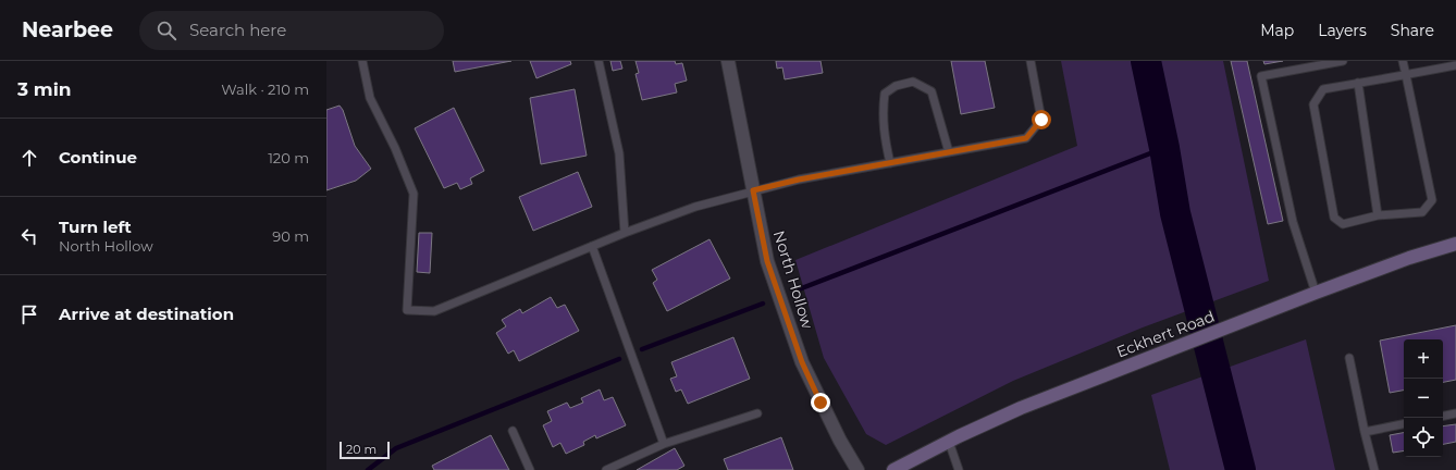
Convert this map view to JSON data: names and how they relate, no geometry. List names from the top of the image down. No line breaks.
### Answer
{"streets":{"main road":["Eckhert Road"],"street":["North Hollow"]},"scale_bar":"20 m","page":{"header":"Nearbee","search":"Search here","nav":["Map","Layers","Share"],"heading":["3 min","Walk · 210 m"],"list":[["Continue","120 m"],["Turn left","North Hollow","90 m"],"Arrive at destination"],"map_buttons":["+","−"],"scale":"20 m"}}
